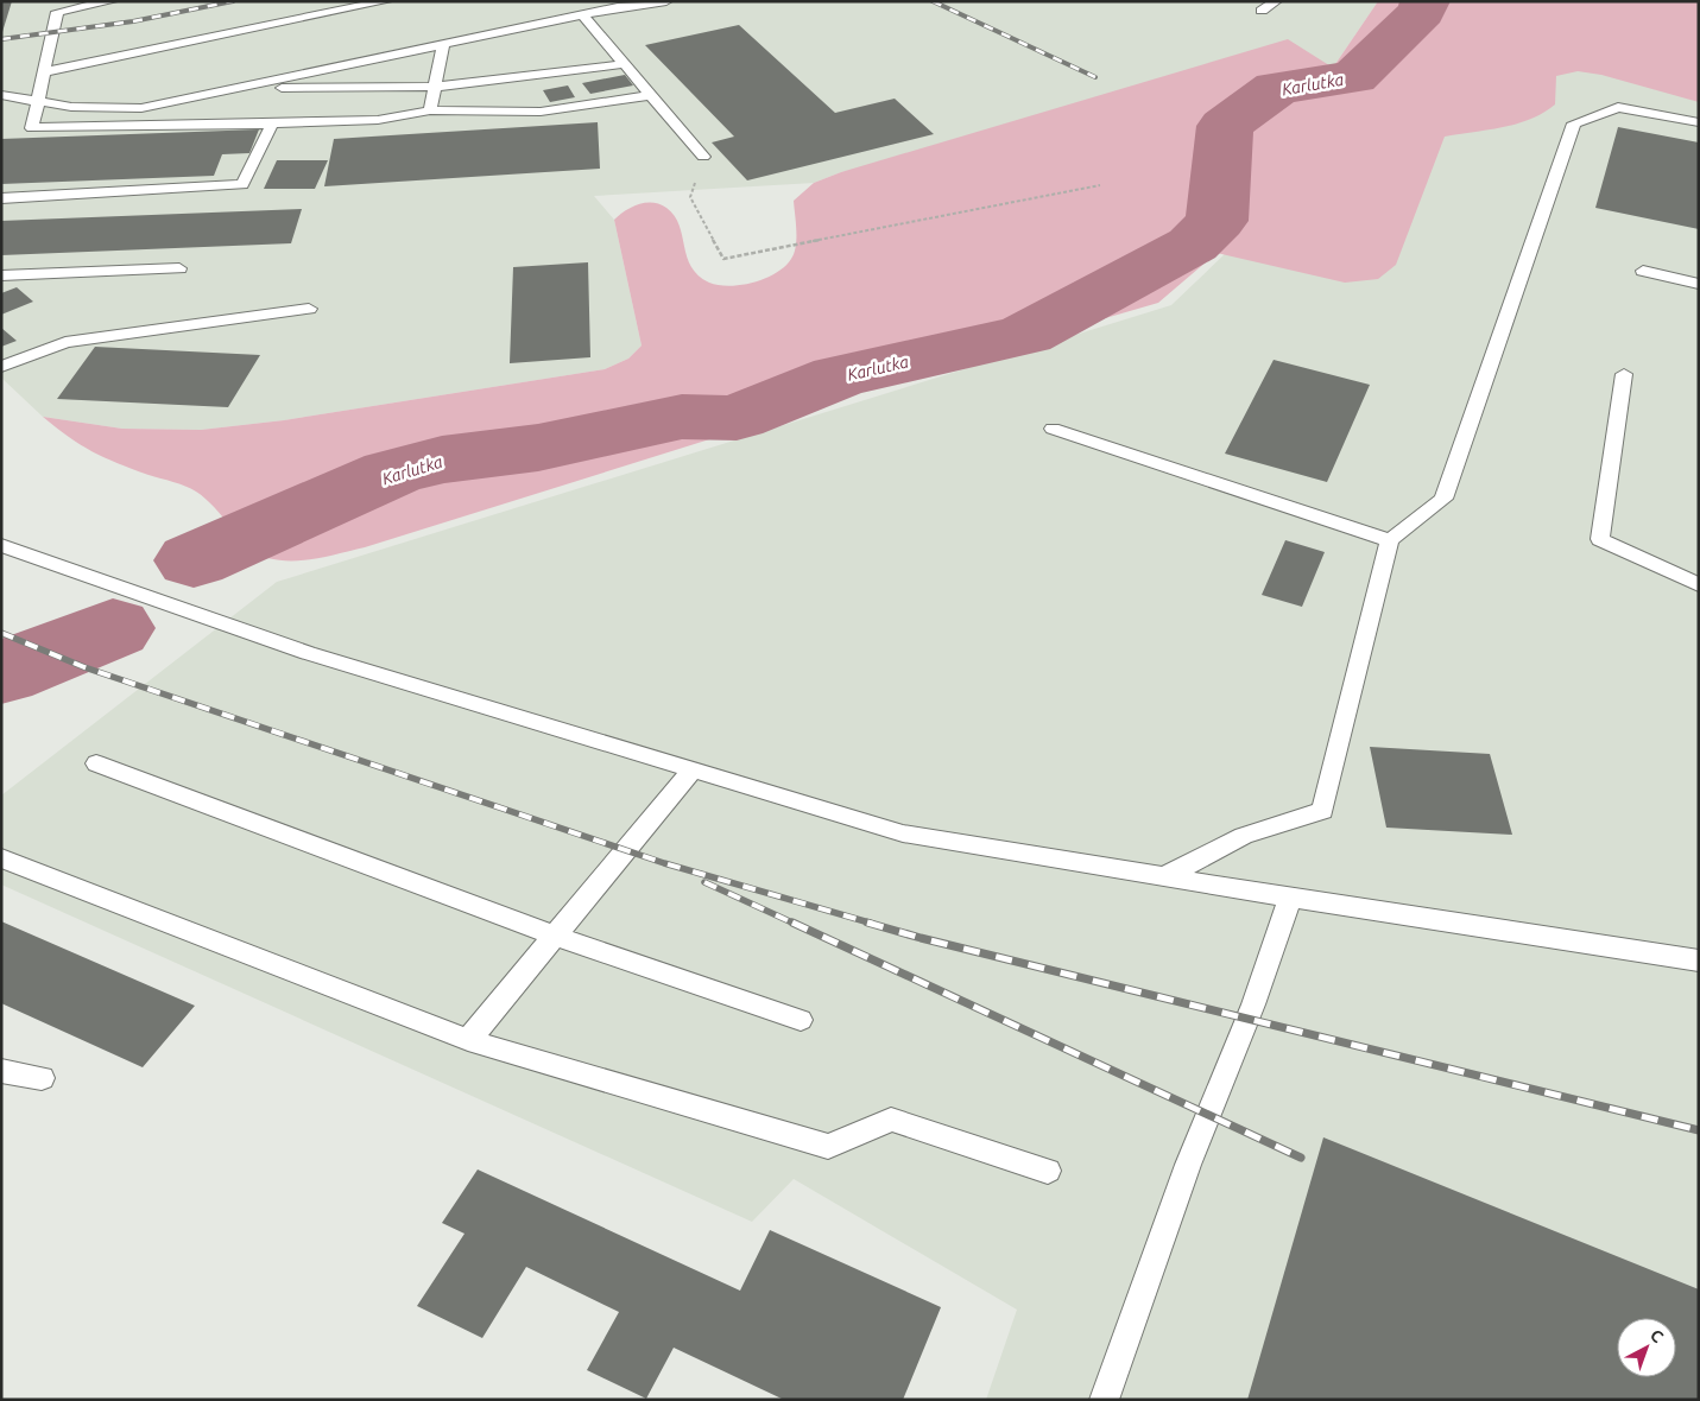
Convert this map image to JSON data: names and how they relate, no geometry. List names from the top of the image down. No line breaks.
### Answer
{"water":["Karlutka"],"north":"top right"}
